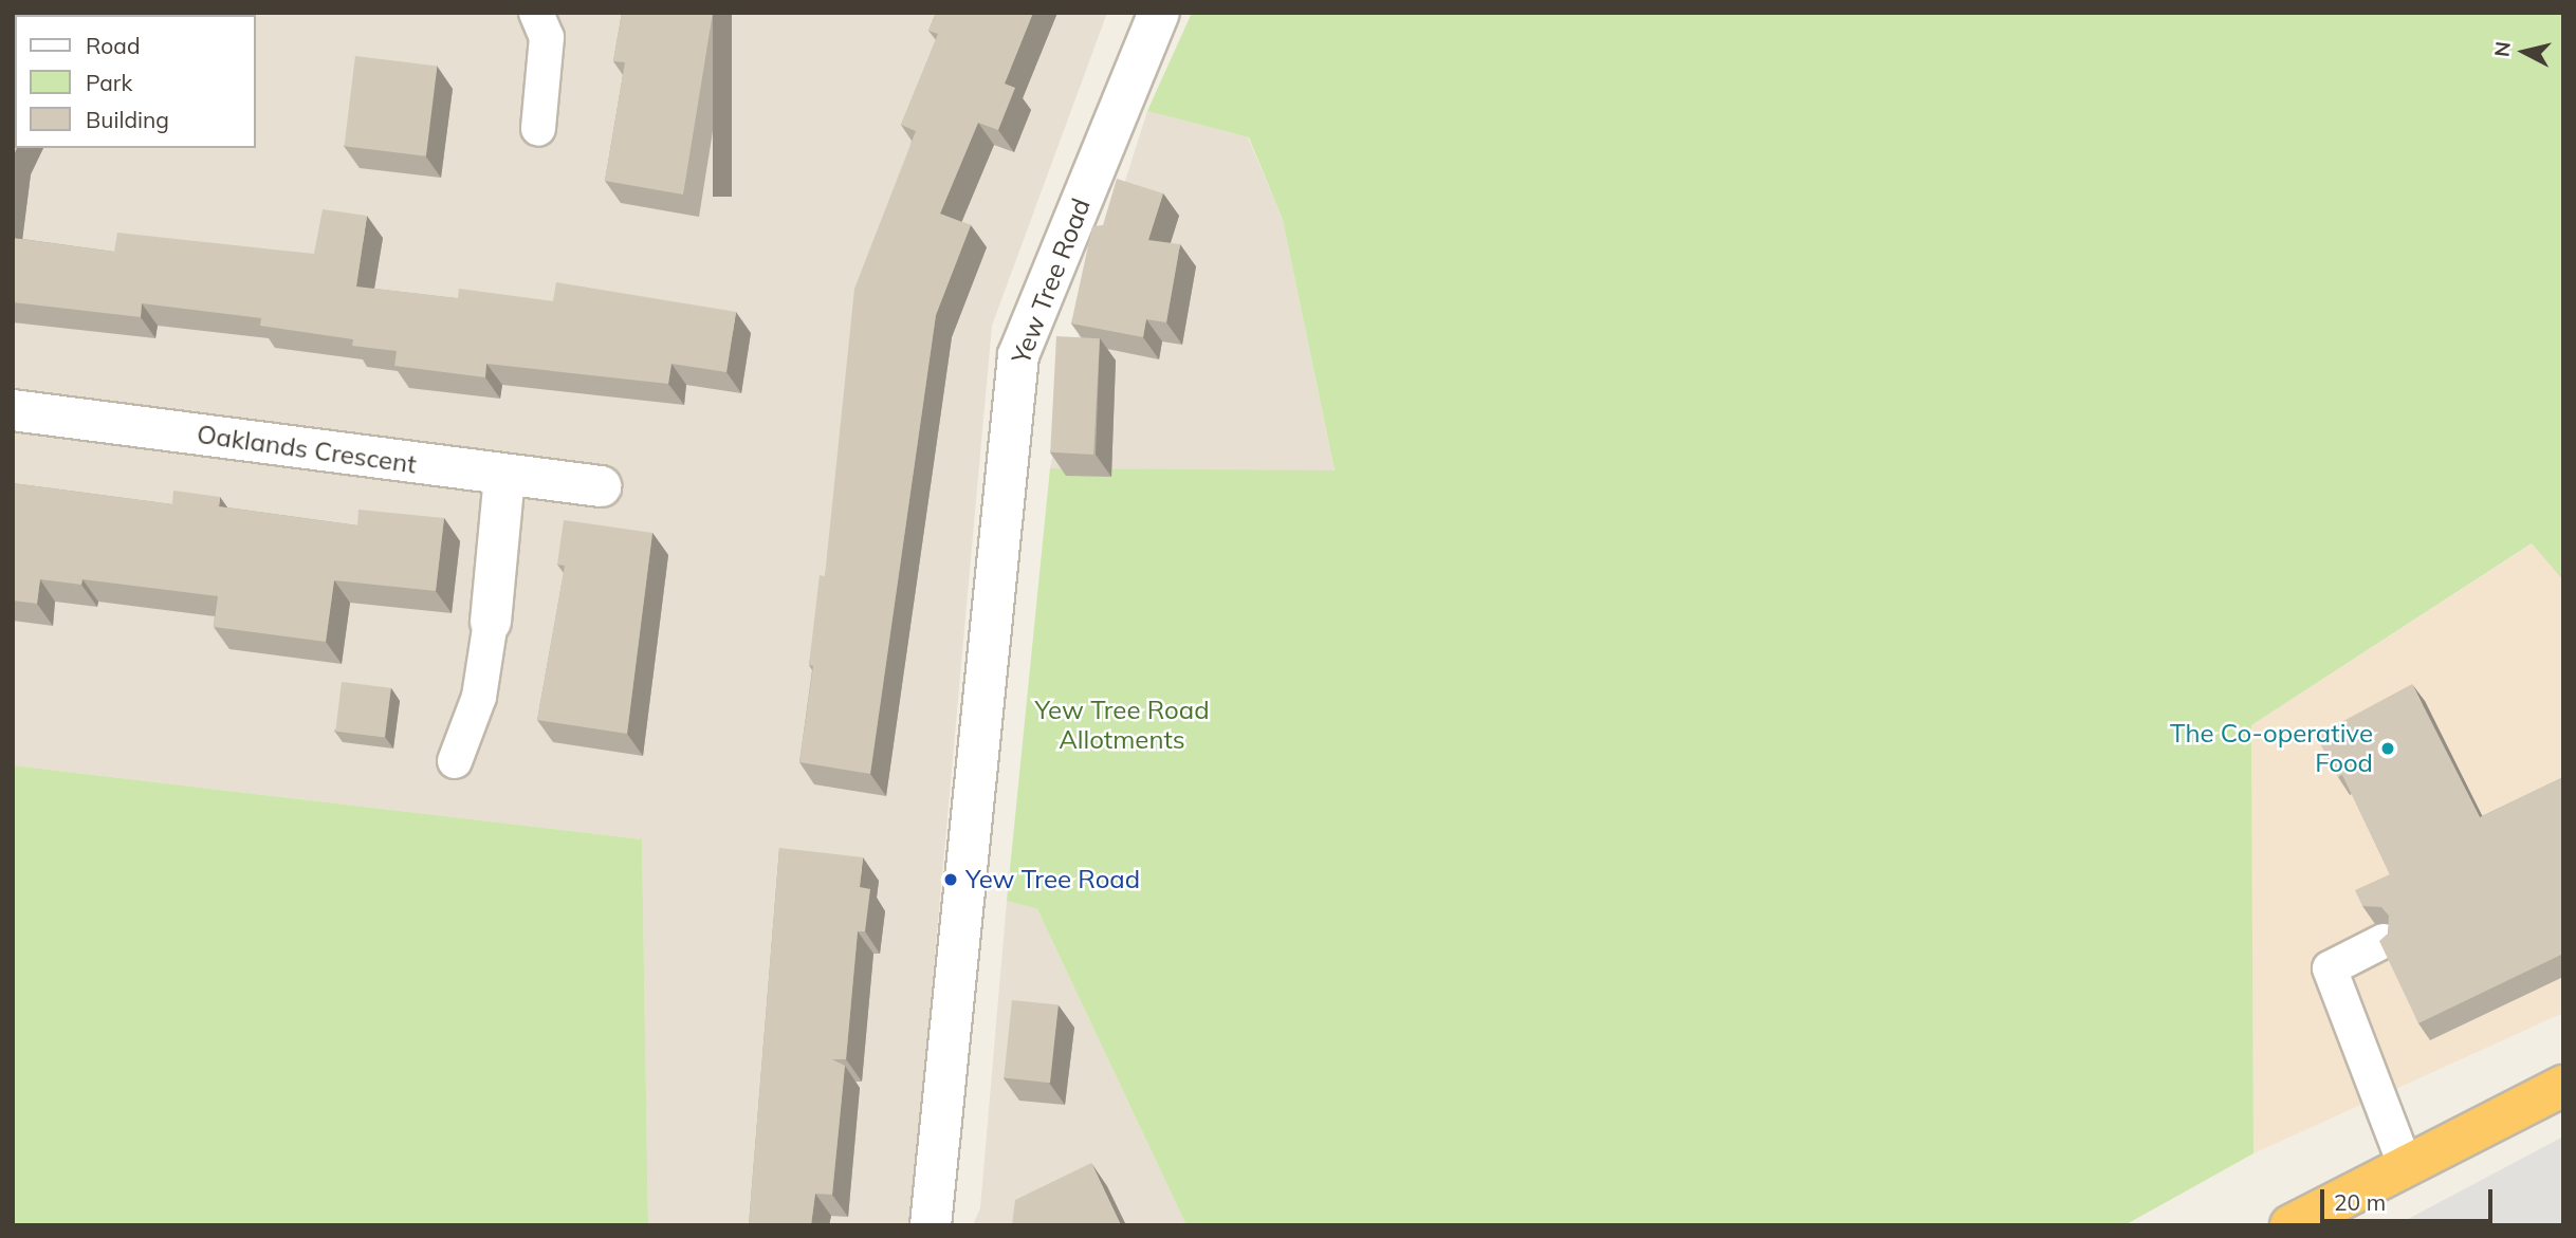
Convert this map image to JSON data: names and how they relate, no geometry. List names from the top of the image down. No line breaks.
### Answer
{"streets":{"street":["Yew Tree Road","Oaklands Crescent"]},"parks":["Yew Tree Road Allotments"],"places":["The Co-operative Food","Yew Tree Road"],"legend":["Road","Park","Building"],"scale_bar":"20 m","north":"left"}
